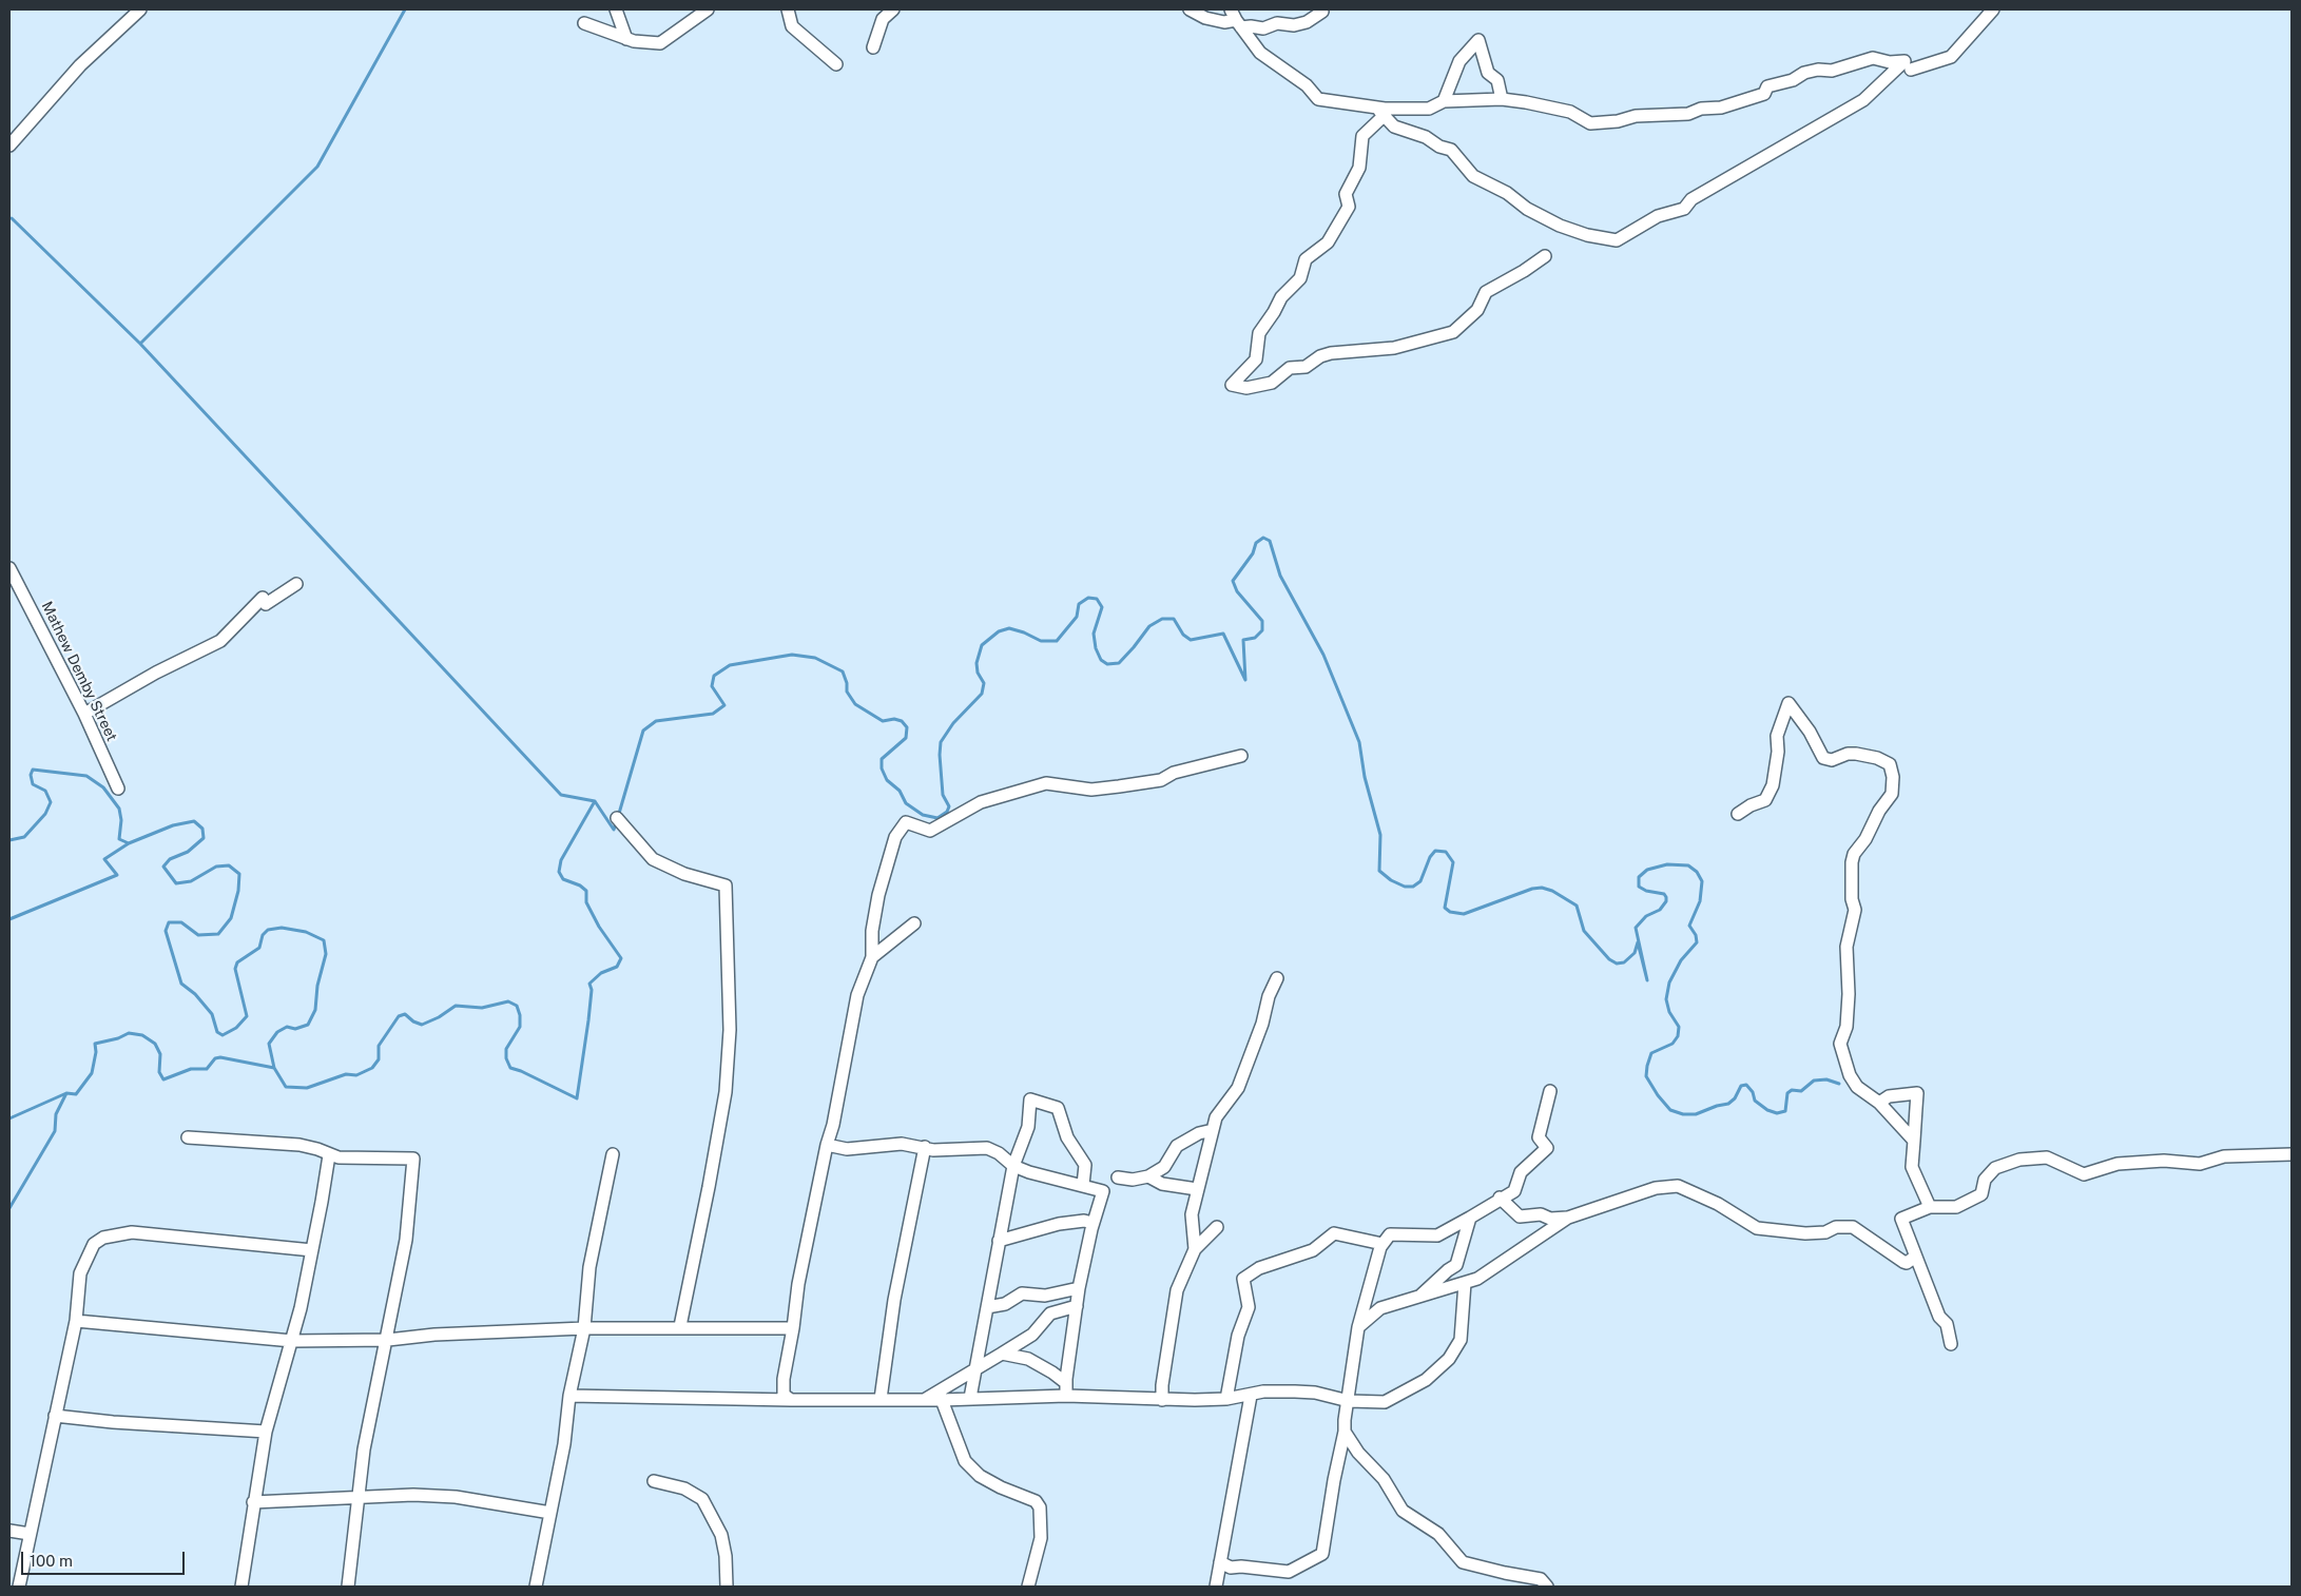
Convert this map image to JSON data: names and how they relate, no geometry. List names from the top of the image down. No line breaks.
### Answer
{"streets":{"street":["Mathew Demby Street"]},"scale_bar":"100 m"}
